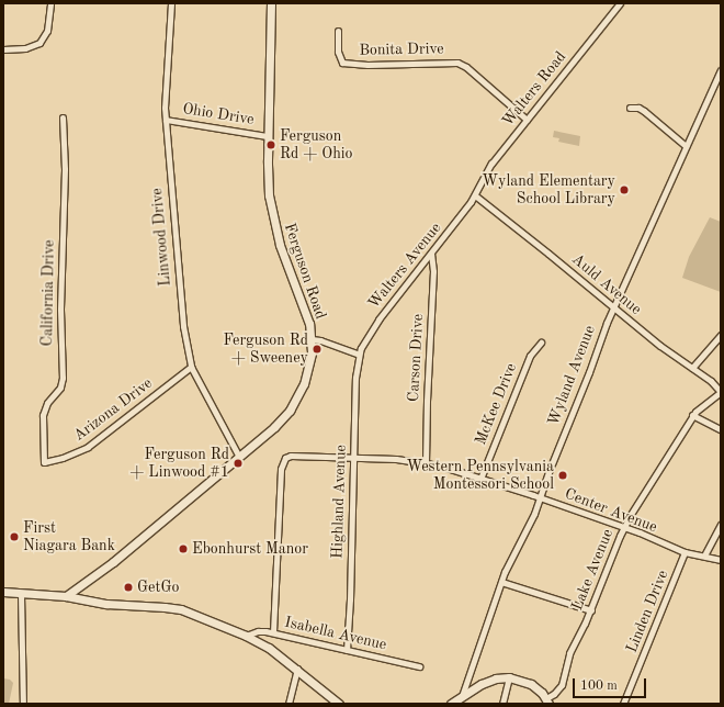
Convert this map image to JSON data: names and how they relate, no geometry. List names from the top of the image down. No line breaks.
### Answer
{"streets":{"street":["Bonita Drive","Walters Road","Ohio Drive","Linwood Drive","Walters Avenue","Ferguson Road","Auld Avenue","California Drive","Carson Drive","Wyland Avenue","McKee Drive","Arizona Drive","Highland Avenue","Center Avenue","Lake Avenue","Linden Drive","Isabella Avenue"]},"crossings":[["Bonita Drive","Walters Road"],["Walters Road","Walters Avenue"],["Walters Road","Auld Avenue"],["Ohio Drive","Linwood Drive"],["Ohio Drive","Ferguson Road"],["Linwood Drive","Ferguson Road"],["Linwood Drive","Arizona Drive"],["Walters Avenue","Auld Avenue"],["Walters Avenue","Carson Drive"],["Walters Avenue","Highland Avenue"],["Auld Avenue","Wyland Avenue"],["Auld Avenue","Lake Avenue"],["California Drive","Arizona Drive"],["Carson Drive","Center Avenue"],["Wyland Avenue","Center Avenue"],["McKee Drive","Center Avenue"],["Highland Avenue","Center Avenue"],["Highland Avenue","Isabella Avenue"],["Center Avenue","Lake Avenue"],["Center Avenue","Linden Drive"],["Center Avenue","Isabella Avenue"]],"places":["Ferguson Rd + Ohio","Wyland Elementary School Library","Ferguson Rd + Sweeney","Ferguson Rd + Linwood #1","Western Pennsylvania Montessori School","First Niagara Bank","Ebonhurst Manor","GetGo"],"scale_bar":"100 m"}
